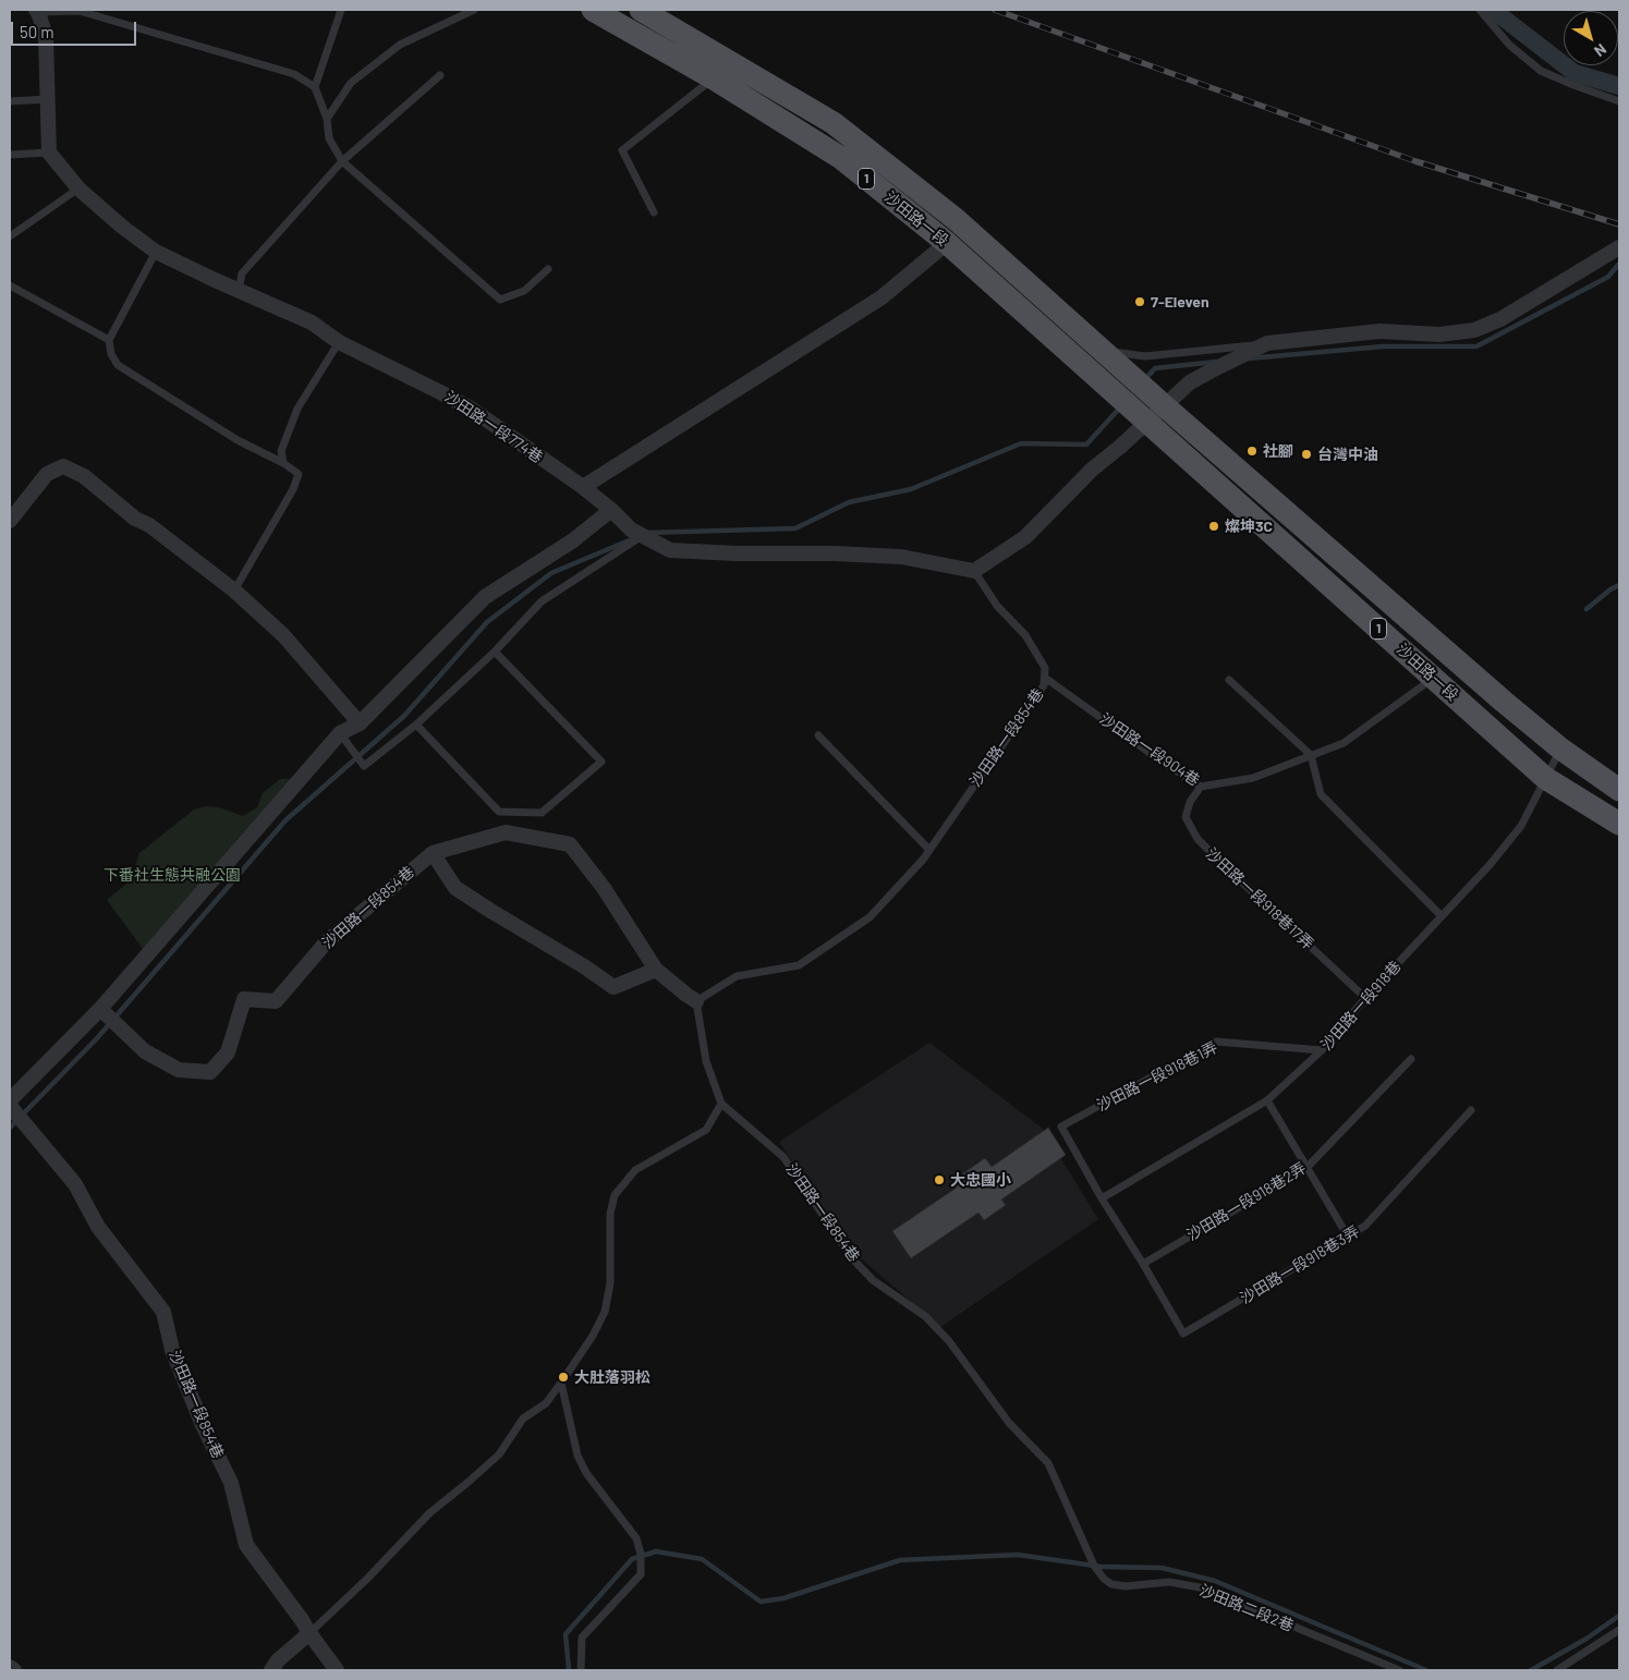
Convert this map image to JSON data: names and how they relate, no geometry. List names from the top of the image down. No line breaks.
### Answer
{"streets":{"main road":["1","沙田路一段"],"street":["沙田路一段774巷","沙田路一段854巷"],"lane":["沙田路一段904巷","沙田路一段918巷17弄","沙田路一段918巷","沙田路一段918巷1弄","沙田路一段918巷2弄","沙田路一段918巷3弄","沙田路二段2巷"]},"crossings":[["沙田路一段","沙田路一段904巷"],["沙田路一段","沙田路一段918巷"],["沙田路一段854巷","沙田路一段904巷"],["沙田路一段854巷","沙田路二段2巷"],["沙田路一段904巷","沙田路一段918巷17弄"],["沙田路一段918巷17弄","沙田路一段918巷"],["沙田路一段918巷","沙田路一段918巷1弄"],["沙田路一段918巷2弄","沙田路一段918巷3弄"]],"parks":["下番社生態共融公園"],"places":["7-Eleven","社腳","台灣中油","燦坤3C","大忠國小","大肚落羽松"],"scale_bar":"50 m","north":"bottom right"}
